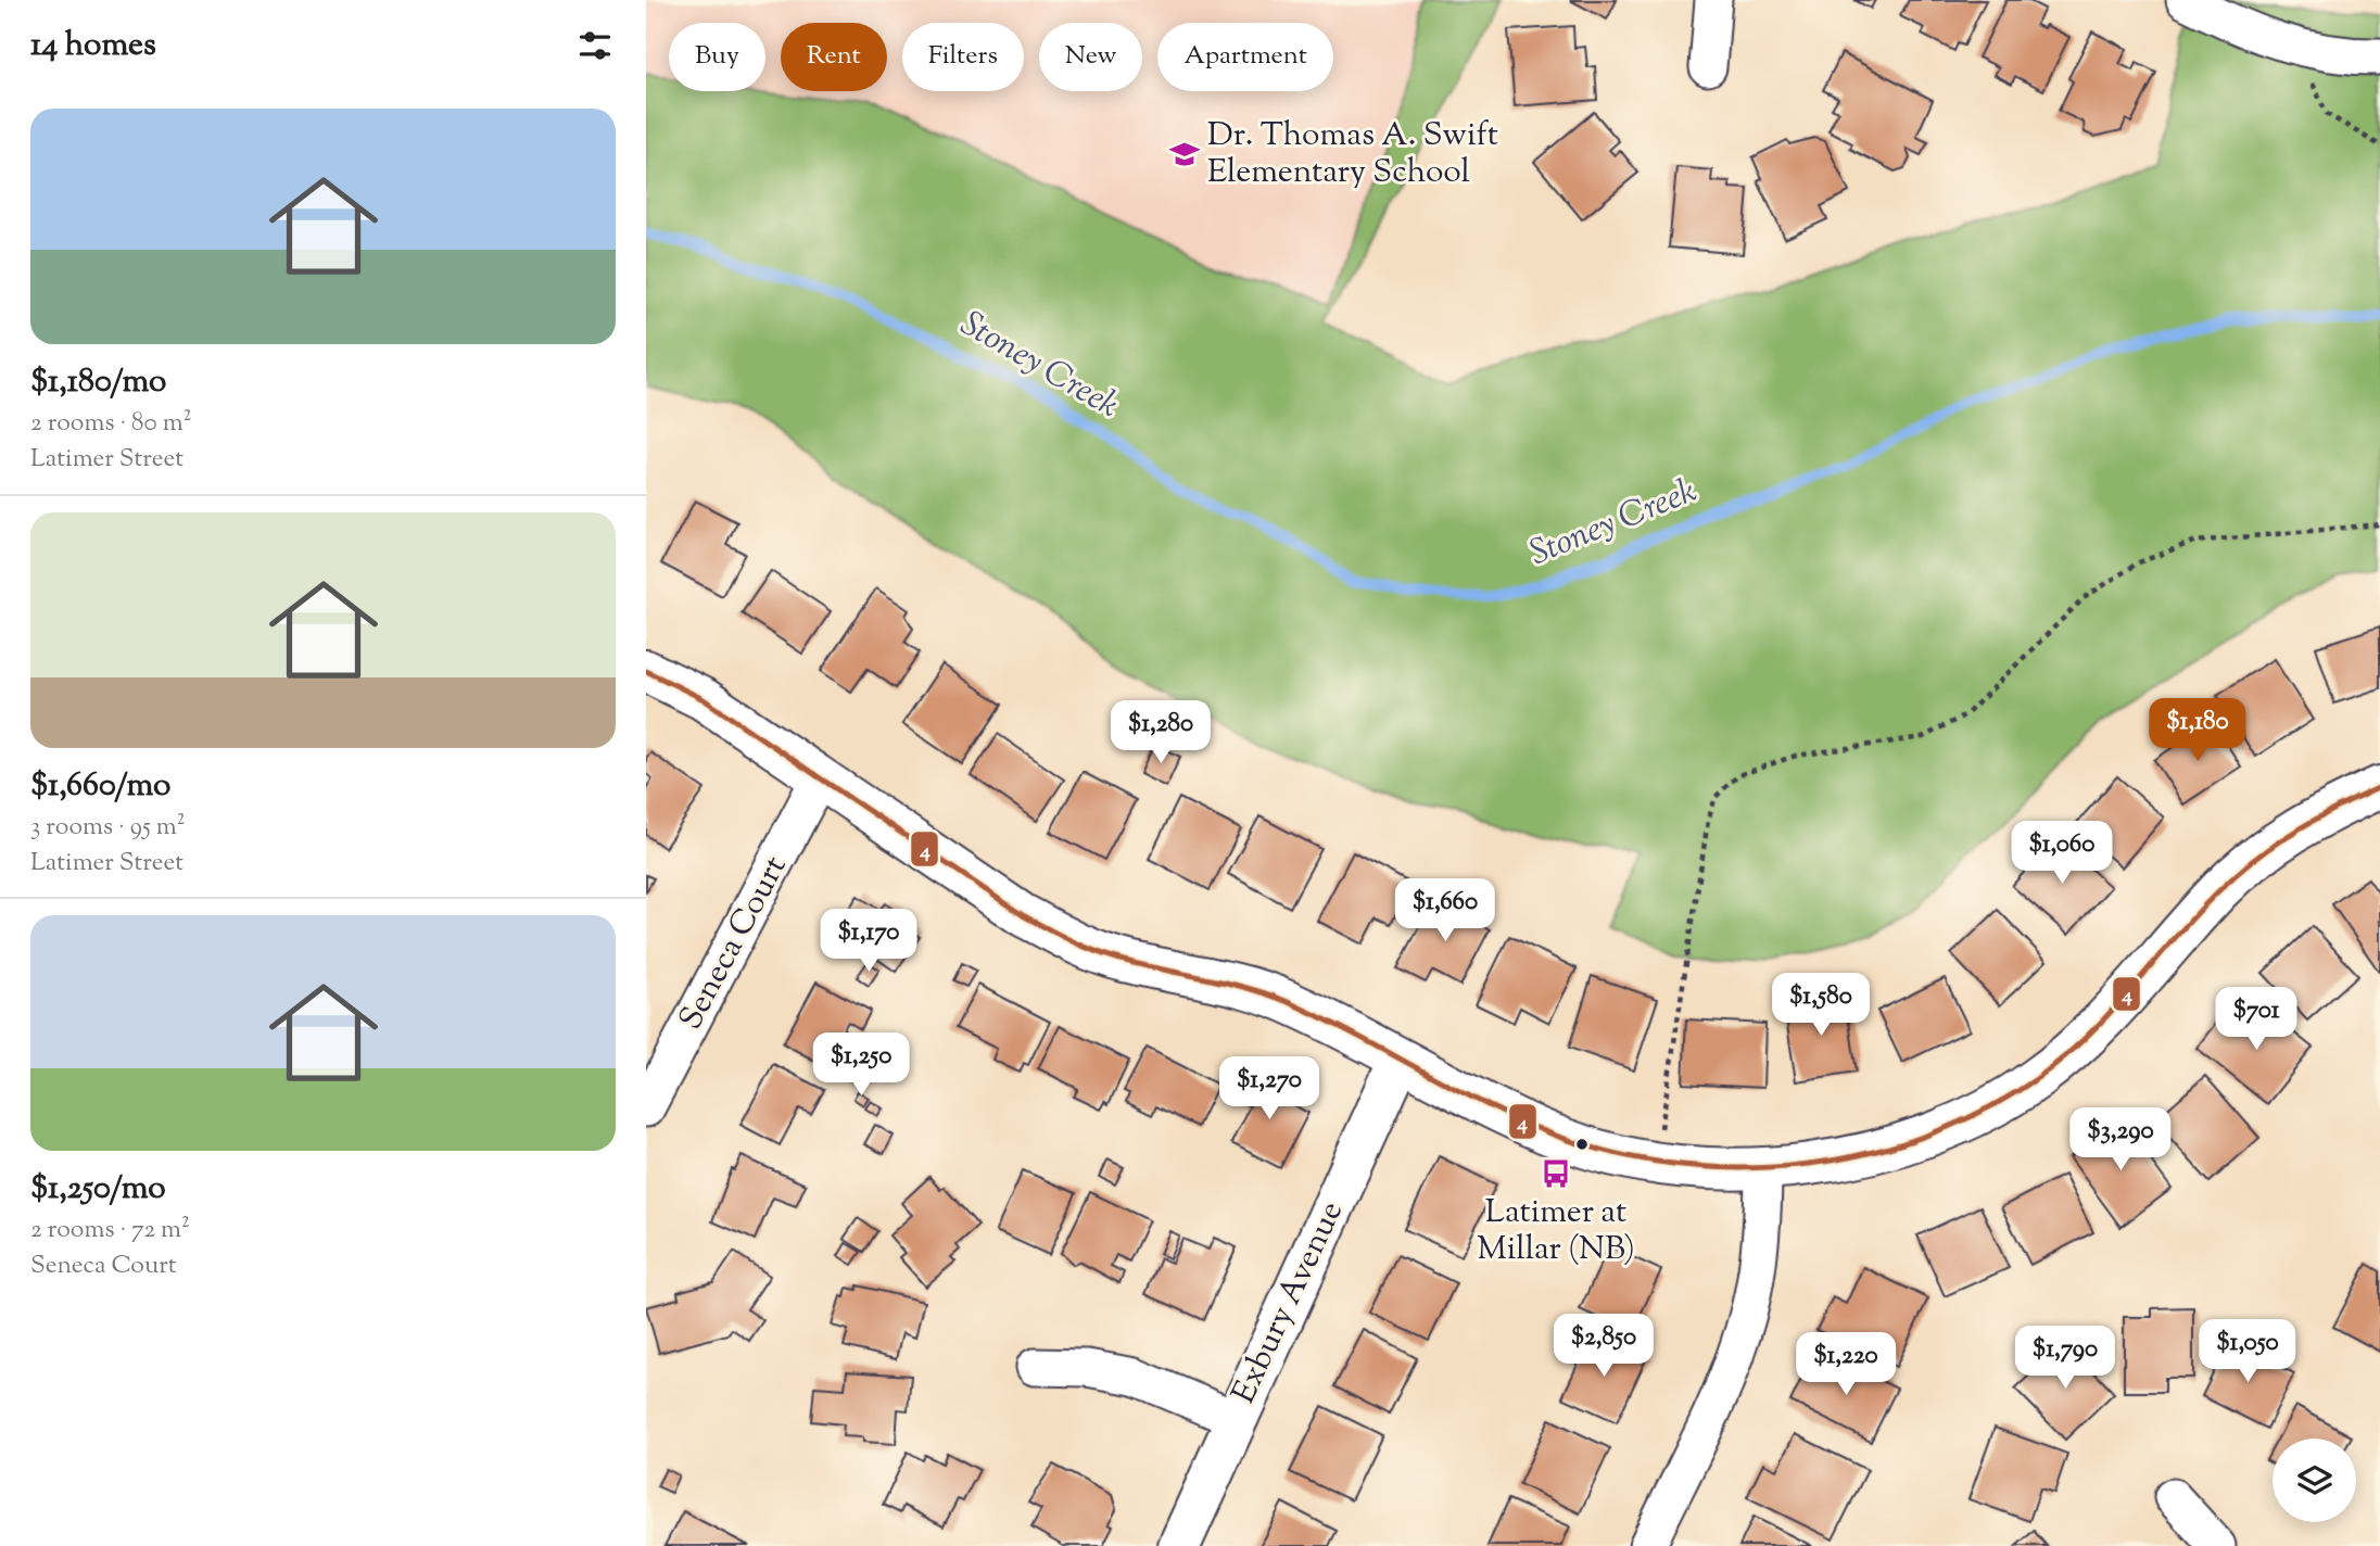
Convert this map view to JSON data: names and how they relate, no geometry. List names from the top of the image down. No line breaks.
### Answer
{"streets":{"street":["Seneca Court","Exbury Avenue"]},"water":["Stoney Creek"],"places":{"school or university":["Dr. Thomas A. Swift Elementary School"],"bus stop":["Latimer at Millar (NB)"]},"lines":["transit line 4"],"page":{"heading":"14 homes","chip":["Buy","Rent","Filters","New","Apartment"],"list":[{"name":"$1,180/mo","note":"2 rooms · 80 m² · Latimer Street"},{"name":"$1,660/mo","note":"3 rooms · 95 m² · Latimer Street"},{"name":"$1,250/mo","note":"2 rooms · 72 m² · Seneca Court"}],"price":["$1,180","$1,280","$1,060","$1,660","$1,170","$1,580","$701","$1,250","$1,270","$3,290","$2,850","$1,050","$1,790","$1,220"]}}
